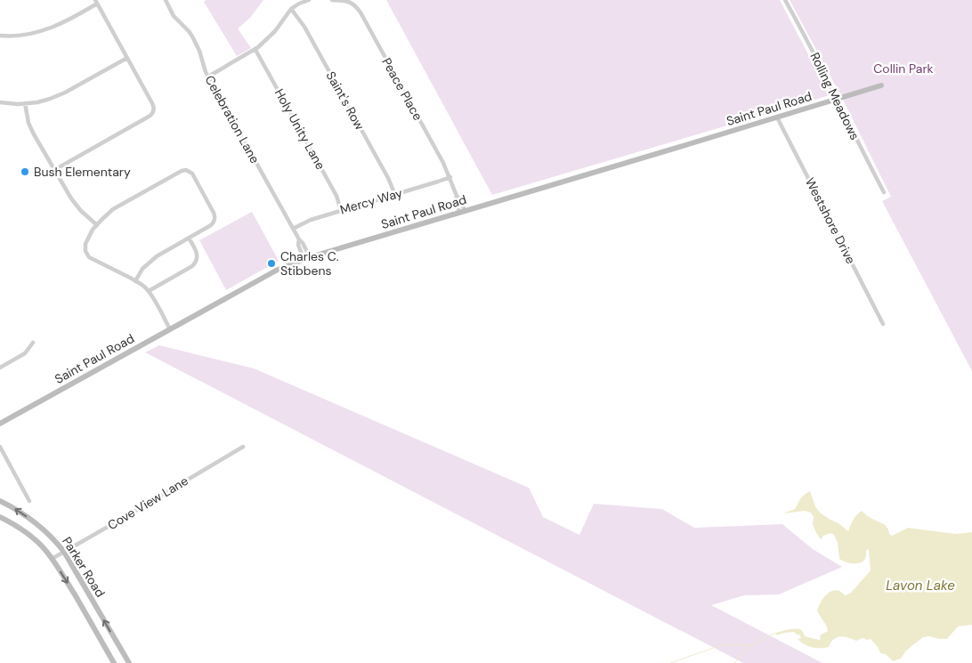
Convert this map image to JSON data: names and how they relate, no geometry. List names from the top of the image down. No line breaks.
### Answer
{"streets":{"street":["Peace Place","Rolling Meadows","Saint's Row","Saint Paul Road","Celebration Lane","Holy Unity Lane","Mercy Way","Westshore Drive","Cove View Lane","Parker Road"]},"crossings":[["Peace Place","Saint Paul Road"],["Peace Place","Mercy Way"],["Rolling Meadows","Saint Paul Road"],["Saint's Row","Mercy Way"],["Saint Paul Road","Celebration Lane"],["Saint Paul Road","Westshore Drive"],["Celebration Lane","Mercy Way"],["Holy Unity Lane","Mercy Way"],["Cove View Lane","Parker Road"]],"water":["Lavon Lake"],"parks":["Collin Park"],"places":["Bush Elementary","Charles C. Stibbens"]}
